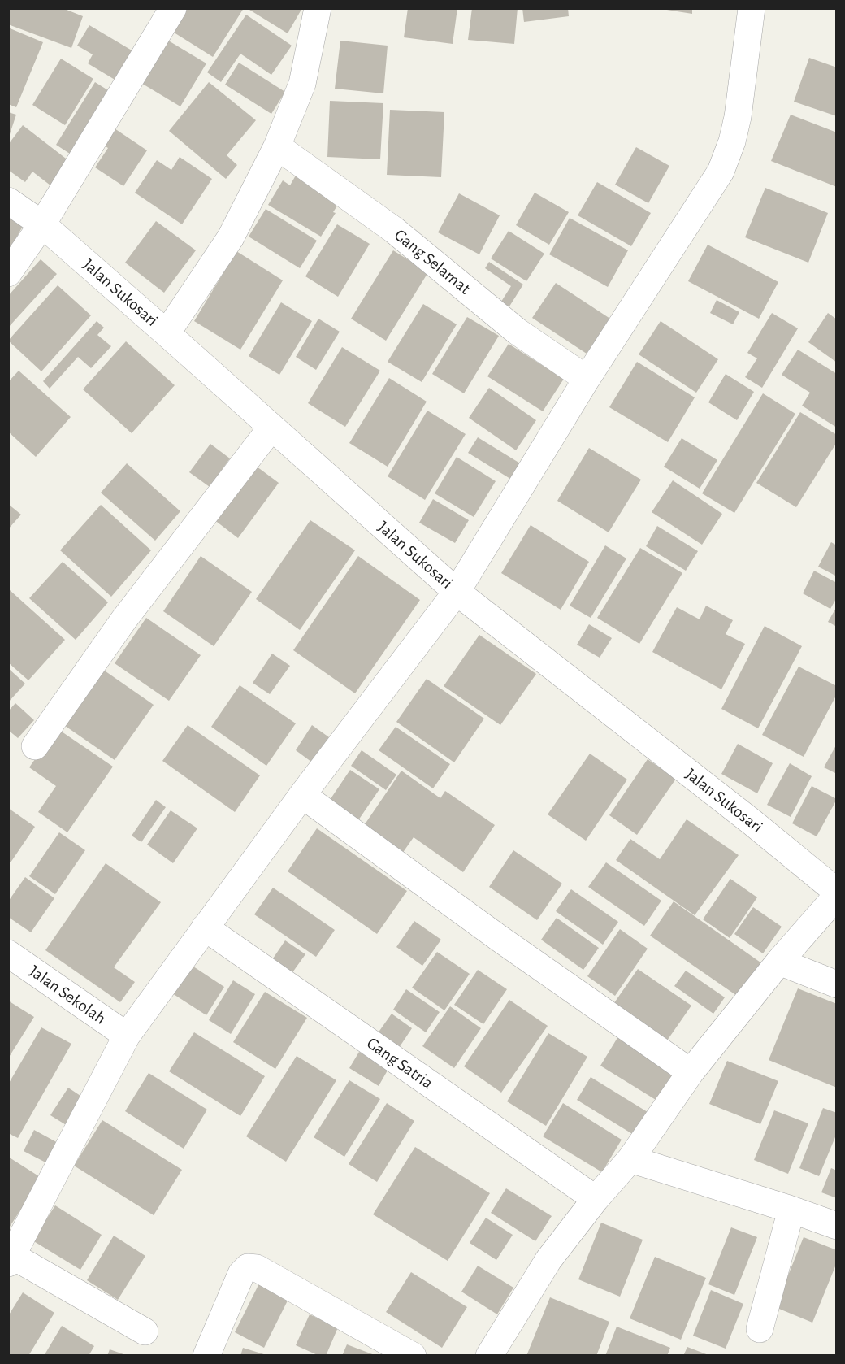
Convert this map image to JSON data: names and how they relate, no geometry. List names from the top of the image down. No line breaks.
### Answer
{"streets":{"street":["Gang Selamat","Jalan Sukosari","Jalan Sekolah","Gang Satria"]}}
